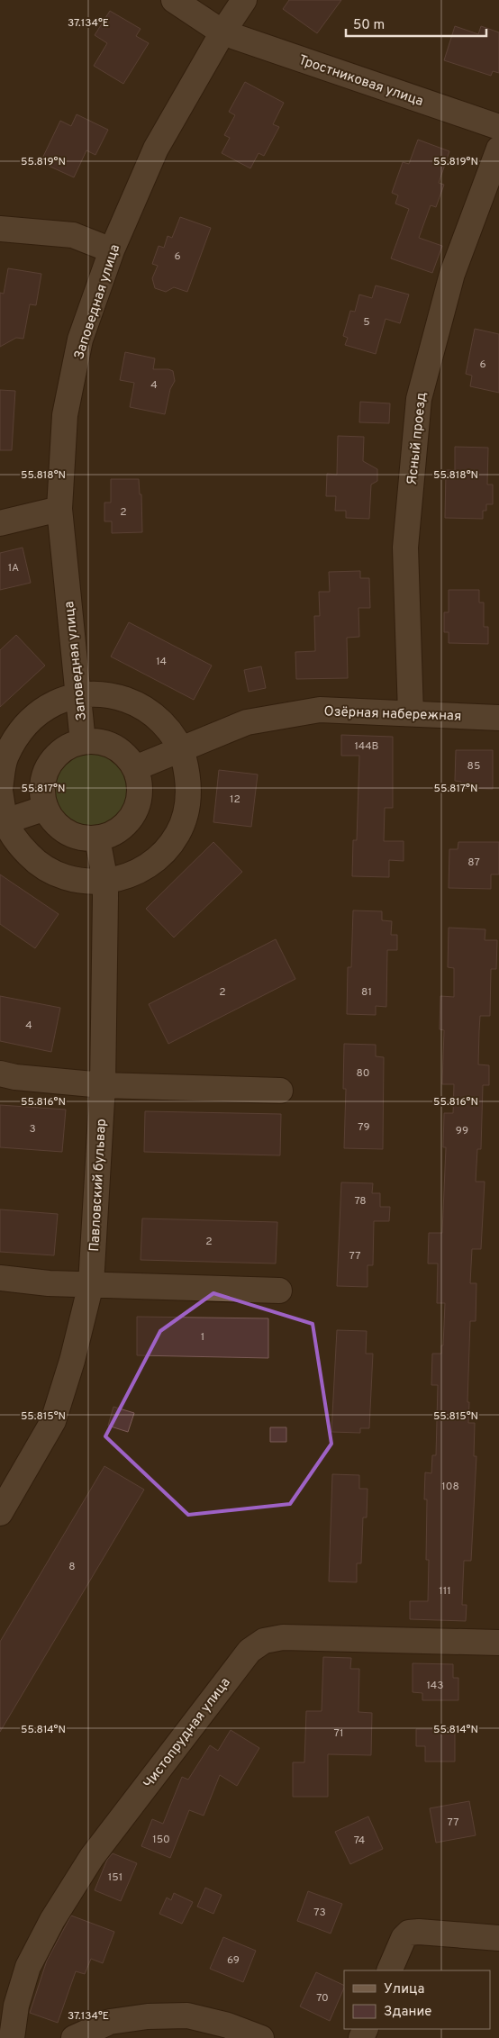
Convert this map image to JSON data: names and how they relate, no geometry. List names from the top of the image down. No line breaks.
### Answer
{"streets":{"street":["Тростниковая улица","Заповедная улица","Ясный проезд","Озёрная набережная","Павловский бульвар","Чистопрудная улица"]},"crossings":[["Тростниковая улица","Заповедная улица"],["Заповедная улица","Озёрная набережная"],["Заповедная улица","Павловский бульвар"],["Ясный проезд","Озёрная набережная"],["Озёрная набережная","Павловский бульвар"]],"house_numbers":["6","5","6","4","2","1А","14","144В","85","12","87","2","81","4","80","79","3","99","78","2","77","1","108","8","111","143","71","77","150","74","151","73","69","70"],"legend":["Улица","Здание"],"scale_bar":"50 m","coordinates":["37.134°E","55.819°N","55.818°N","55.817°N","55.816°N","55.815°N","55.814°N"]}
